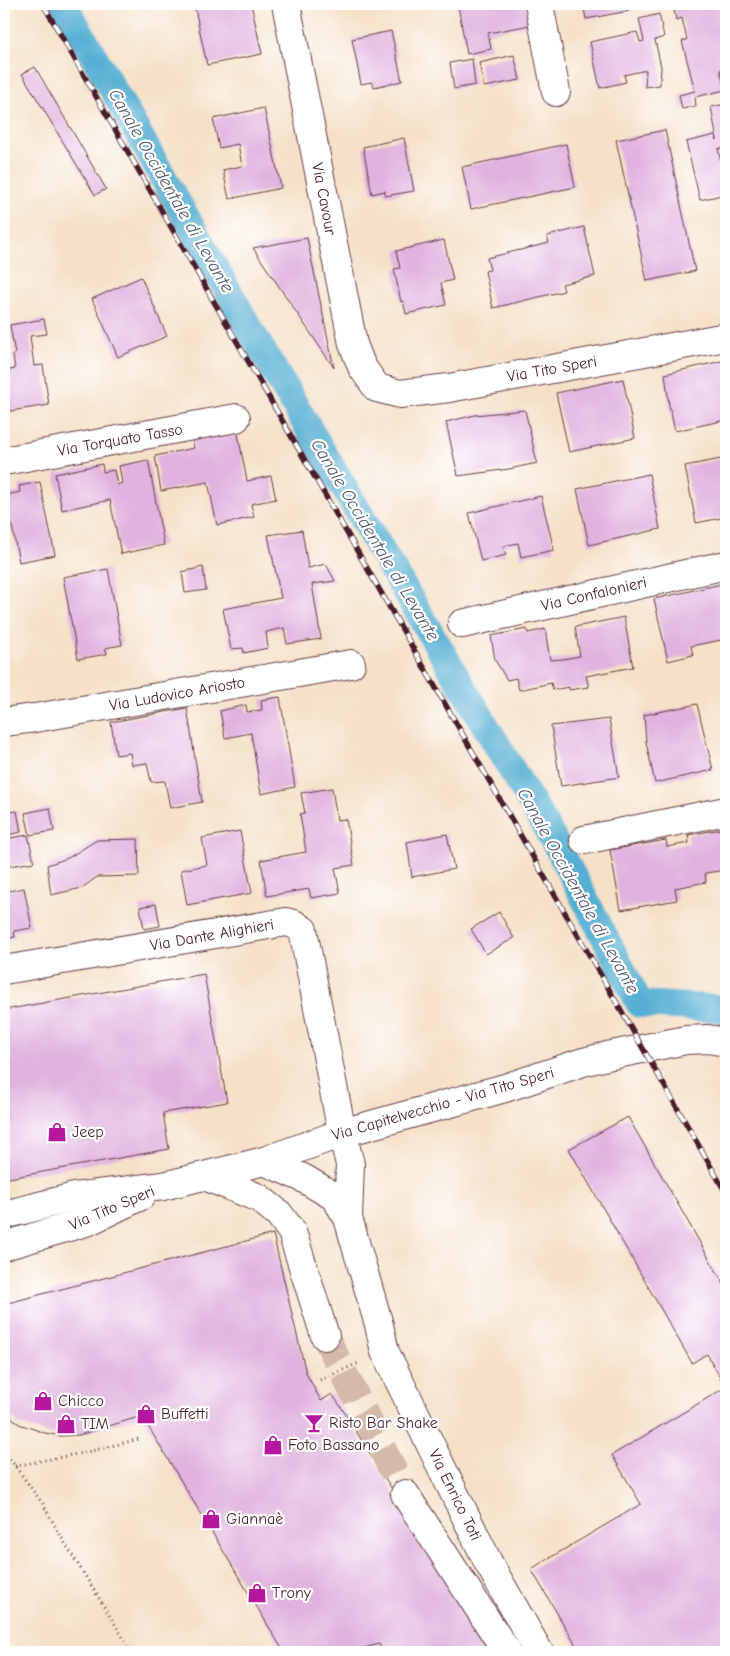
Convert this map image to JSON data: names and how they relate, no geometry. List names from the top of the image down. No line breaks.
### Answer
{"streets":{"street":["Via Cavour","Via Tito Speri","Via Torquato Tasso","Via Confalonieri","Via Ludovico Ariosto","Via Dante Alighieri","Via Capitelvecchio - Via Tito Speri","Via Enrico Toti"]},"crossings":[["Via Cavour","Via Tito Speri"],["Via Tito Speri","Via Capitelvecchio - Via Tito Speri"],["Via Dante Alighieri","Via Capitelvecchio - Via Tito Speri"],["Via Dante Alighieri","Via Enrico Toti"],["Via Capitelvecchio - Via Tito Speri","Via Enrico Toti"]],"water":["Canale Occidentale di Levante"],"places":{"shop":["Jeep","Chicco","Buffetti","TIM","Foto Bassano","Giannaè","Trony"],"bar":["Risto Bar Shake"]}}
